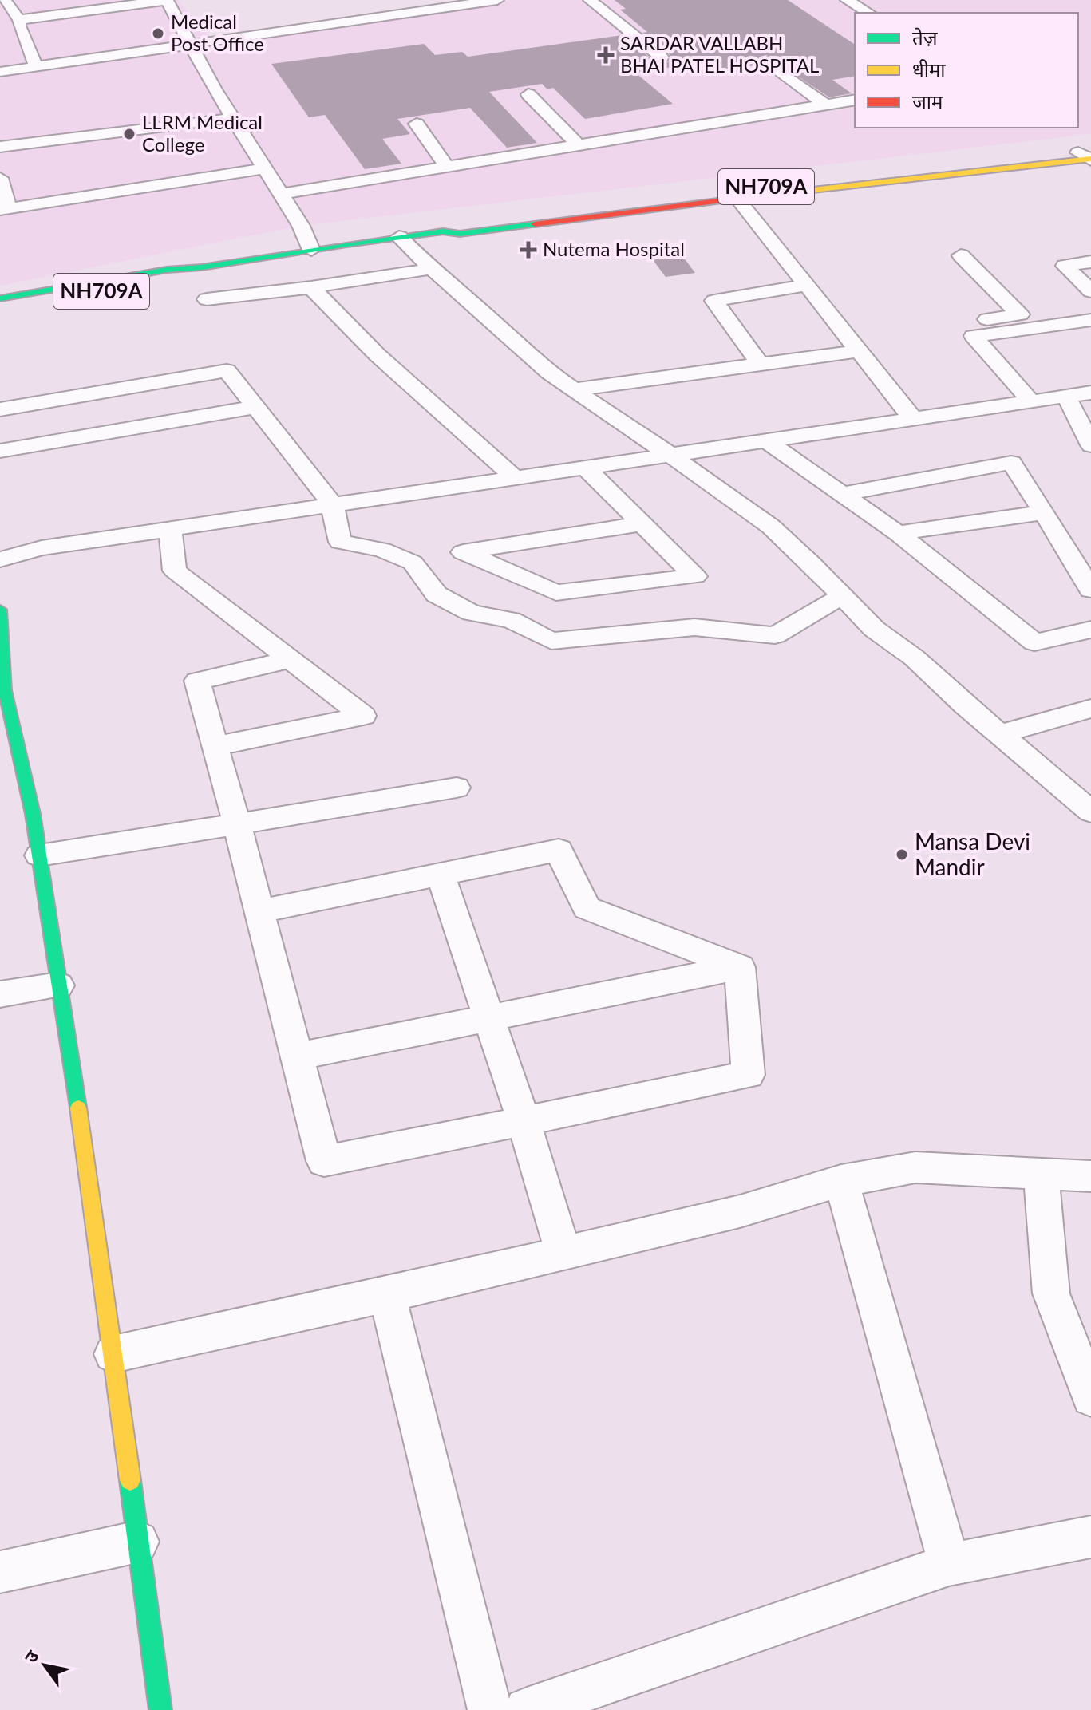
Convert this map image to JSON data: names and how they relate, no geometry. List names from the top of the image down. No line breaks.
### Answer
{"streets":{"main road":["NH709A"]},"places":{"other":["Medical Post Office","LLRM Medical College","Mansa Devi Mandir"],"health":["SARDAR VALLABH BHAI PATEL HOSPITAL","Nutema Hospital"]},"legend":["तेज़","धीमा","जाम"],"north":"top left"}
